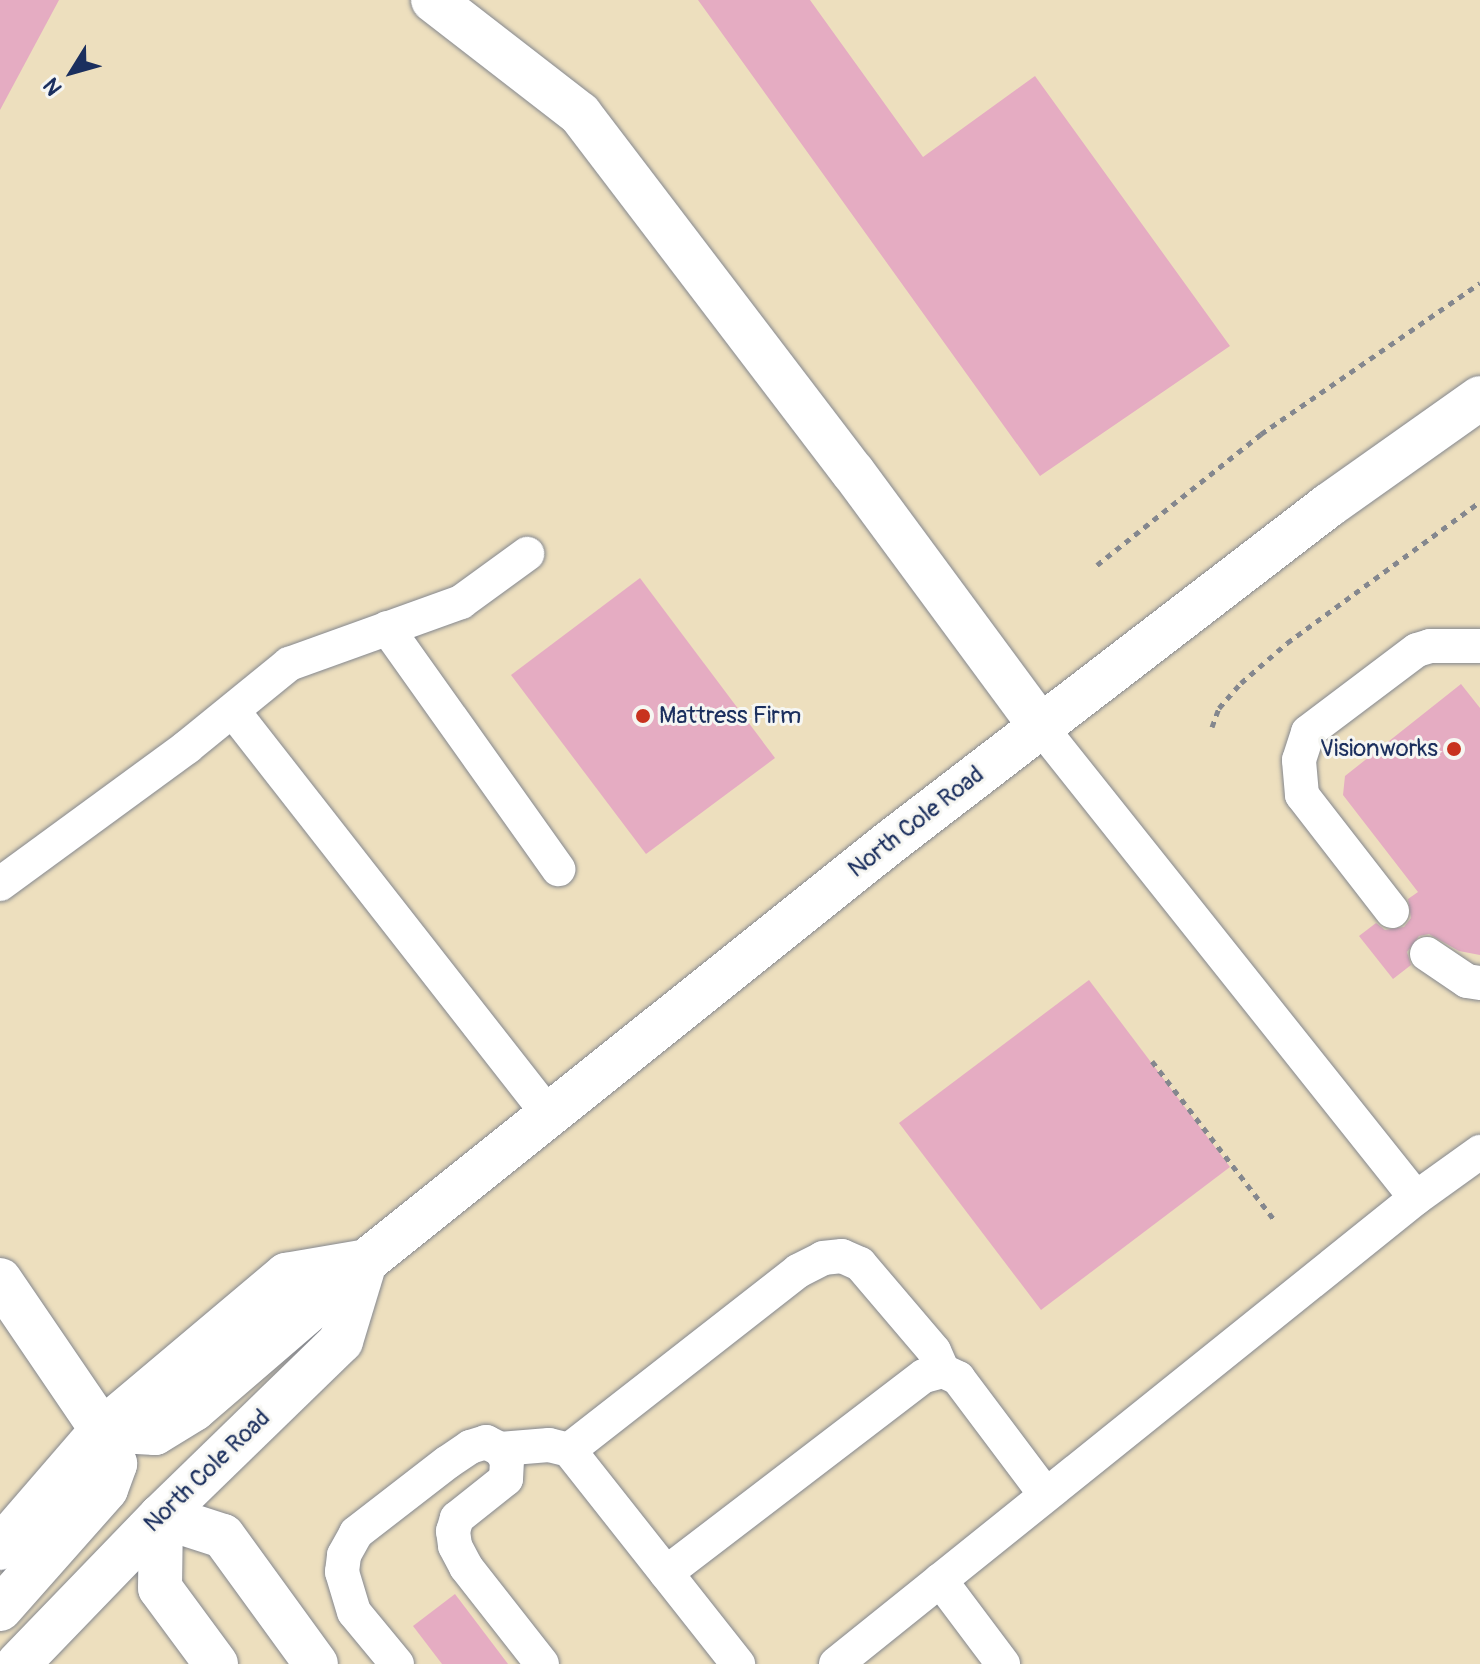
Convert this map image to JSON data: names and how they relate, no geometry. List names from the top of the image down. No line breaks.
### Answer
{"streets":{"main road":["North Cole Road"]},"places":["Mattress Firm","Visionworks"],"north":"bottom left"}
